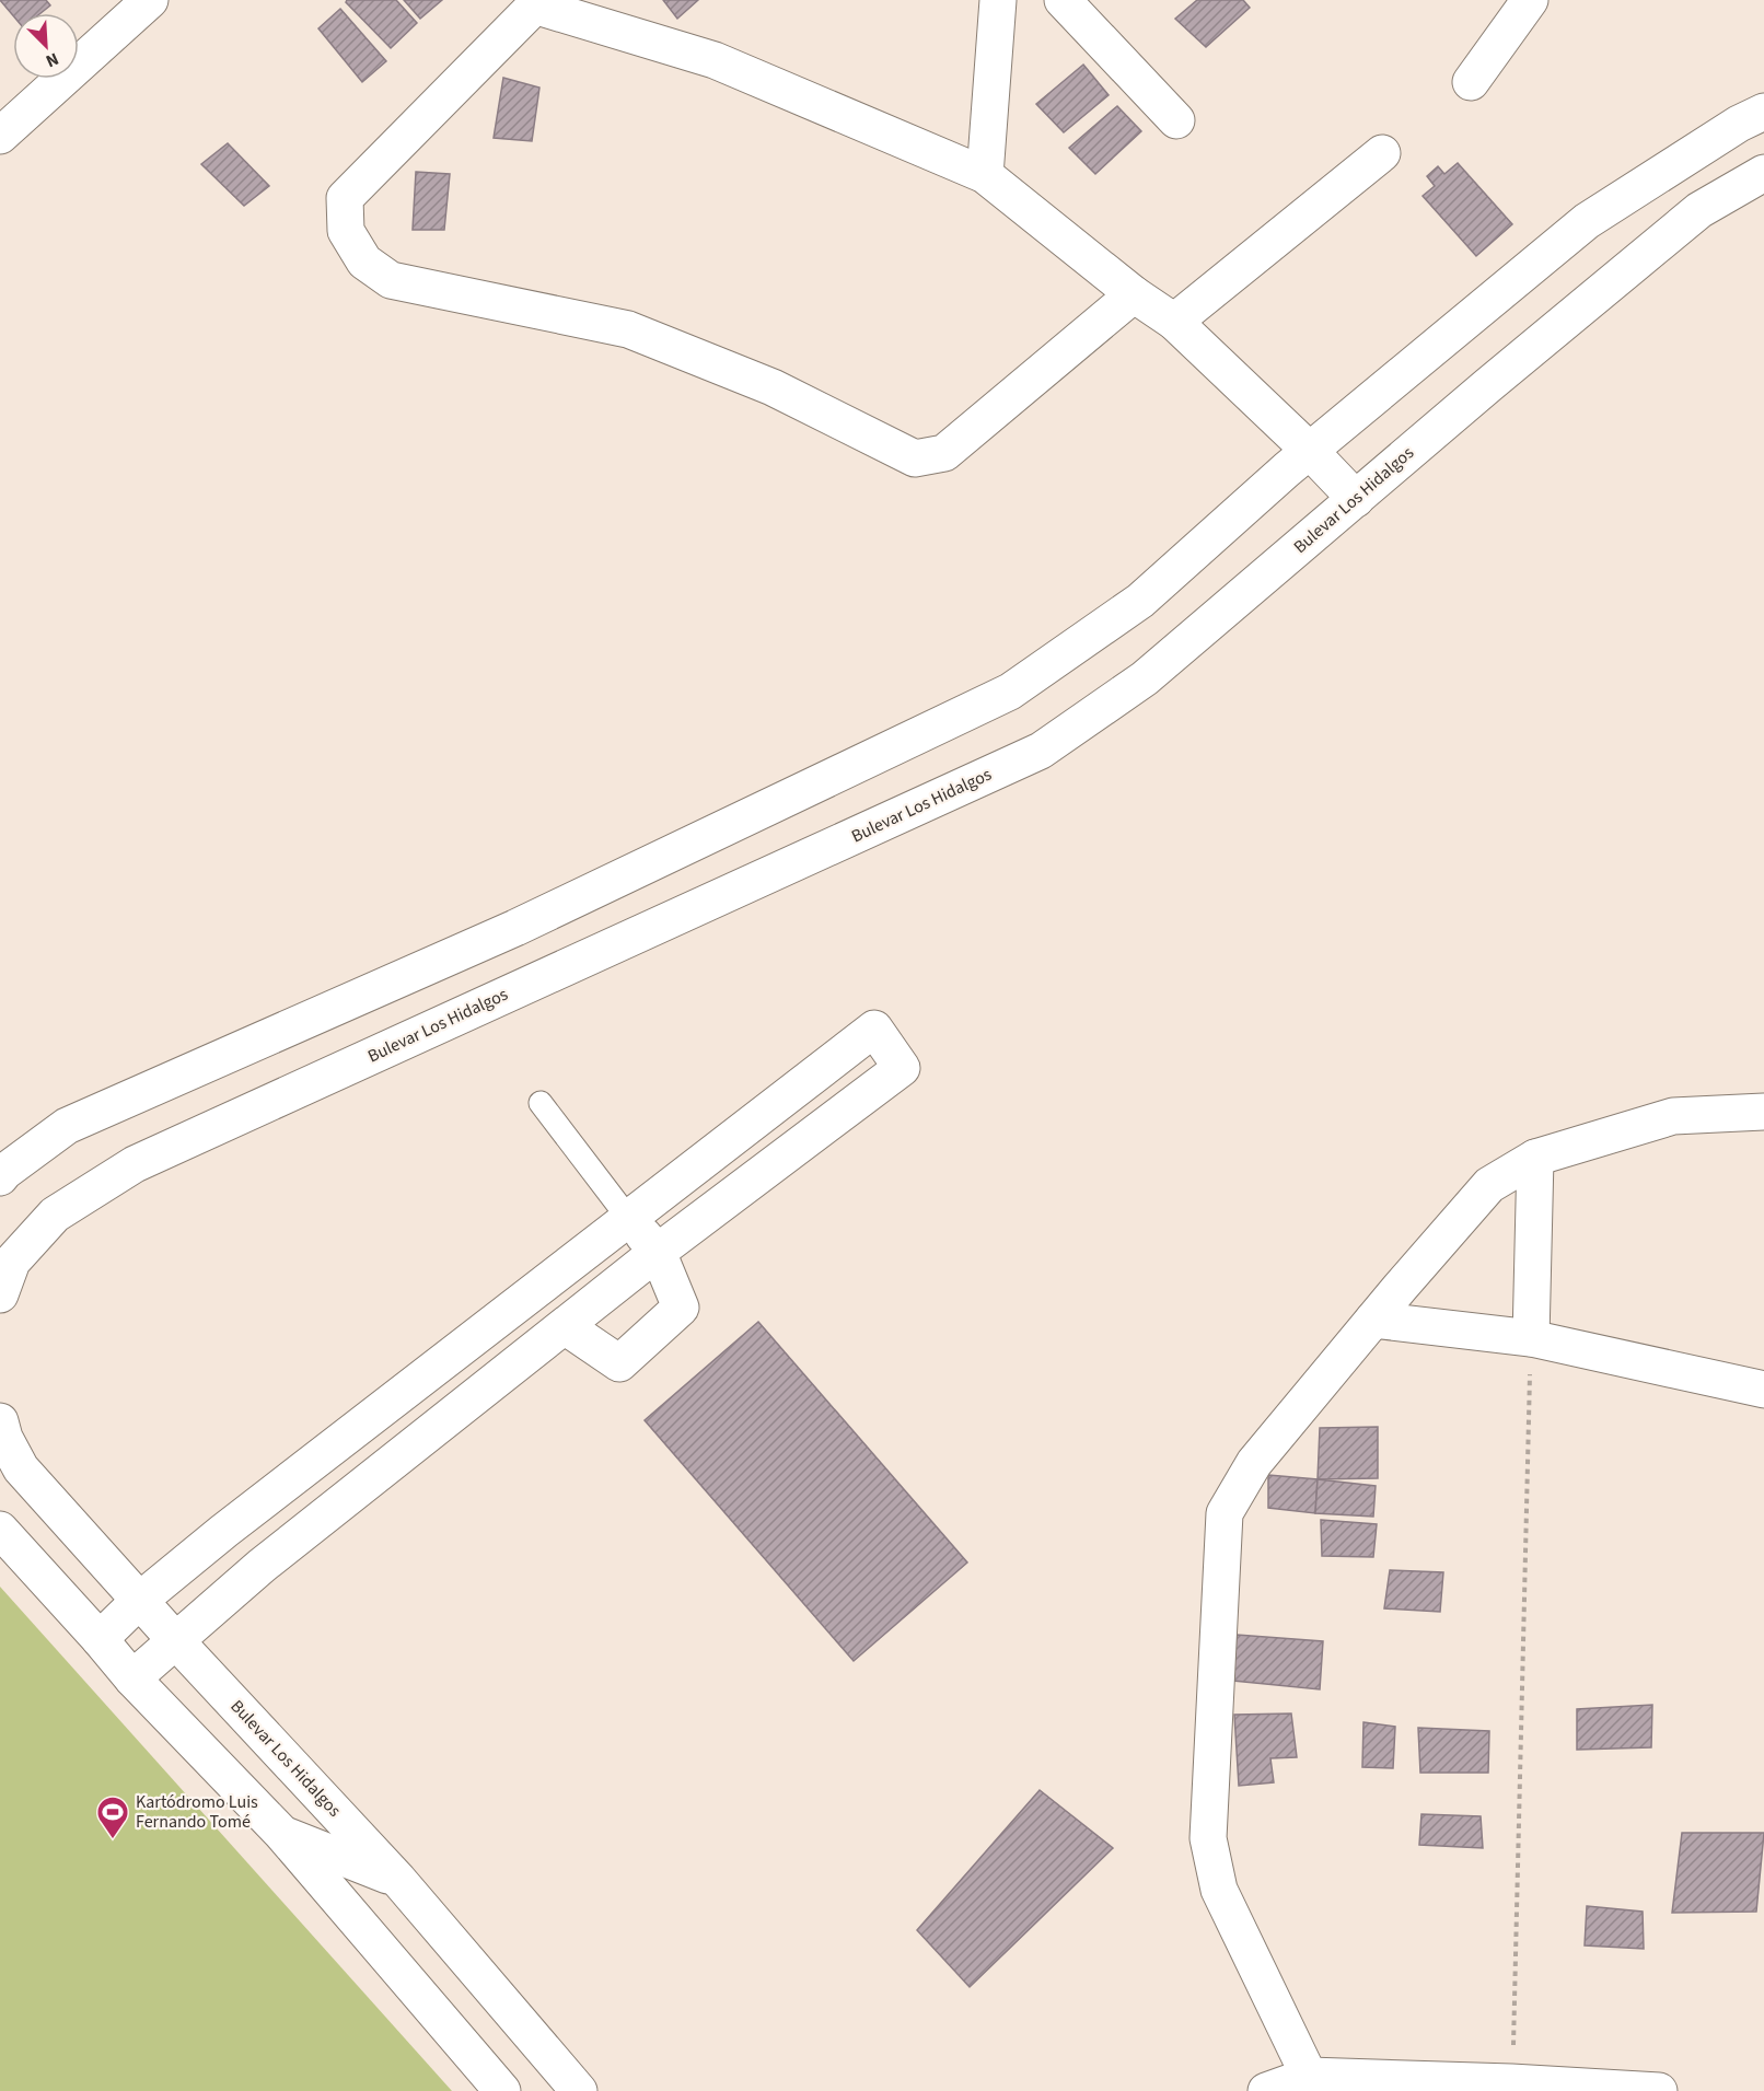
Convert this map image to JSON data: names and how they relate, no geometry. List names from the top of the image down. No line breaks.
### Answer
{"streets":{"street":["Bulevar Los Hidalgos"]},"places":{"sports":["Kartódromo Luis Fernando Tomé"]},"north":"bottom right"}
